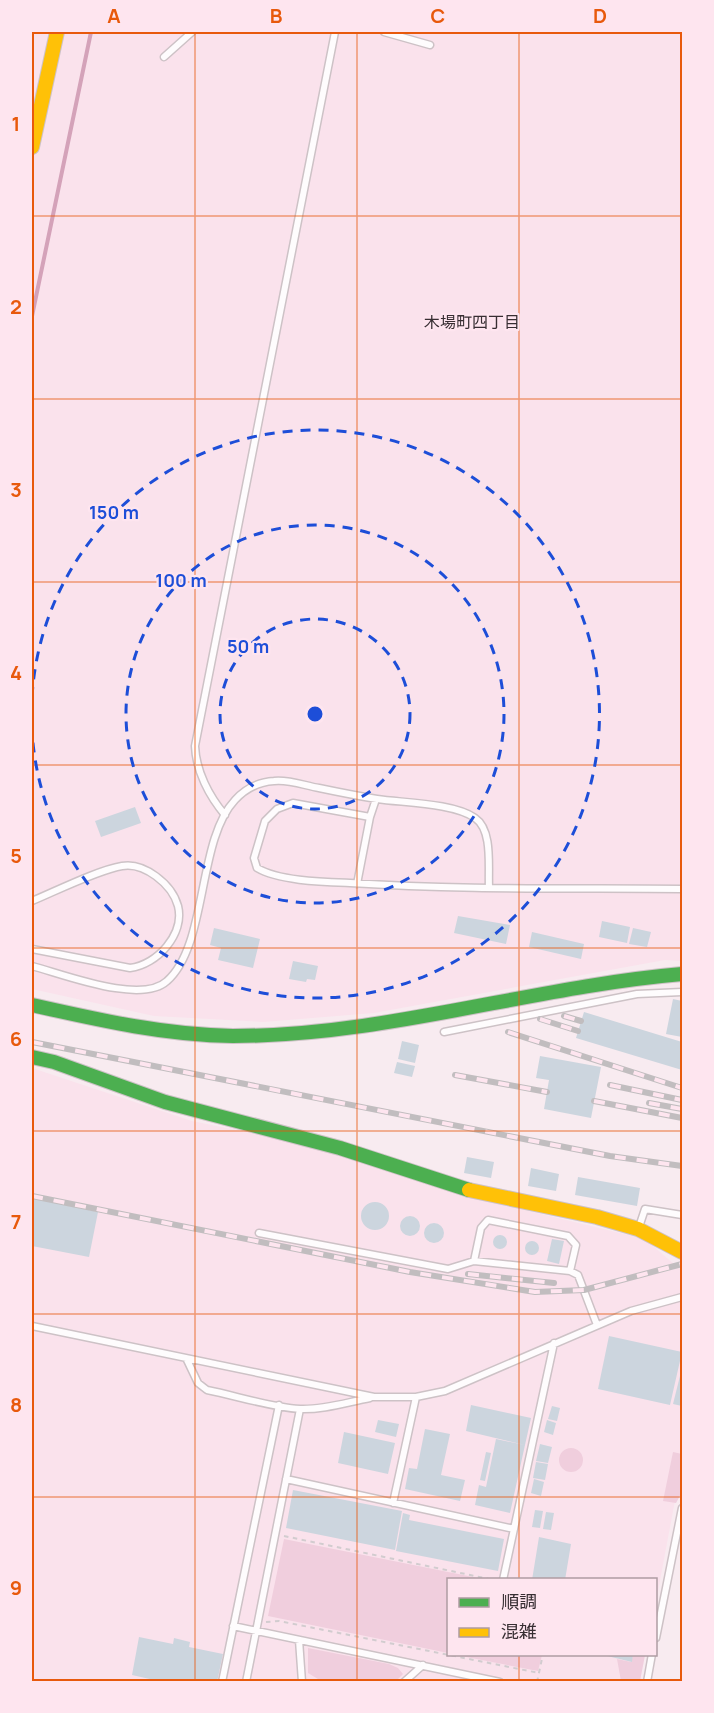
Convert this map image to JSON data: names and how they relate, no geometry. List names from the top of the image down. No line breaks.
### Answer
{"districts":["木場町四丁目"],"legend":["順調","混雑"],"grid":{"columns":["A","B","C","D"],"rows":["1","2","3","4","5","6","7","8","9"]},"rings":["150 m","100 m","50 m"]}
